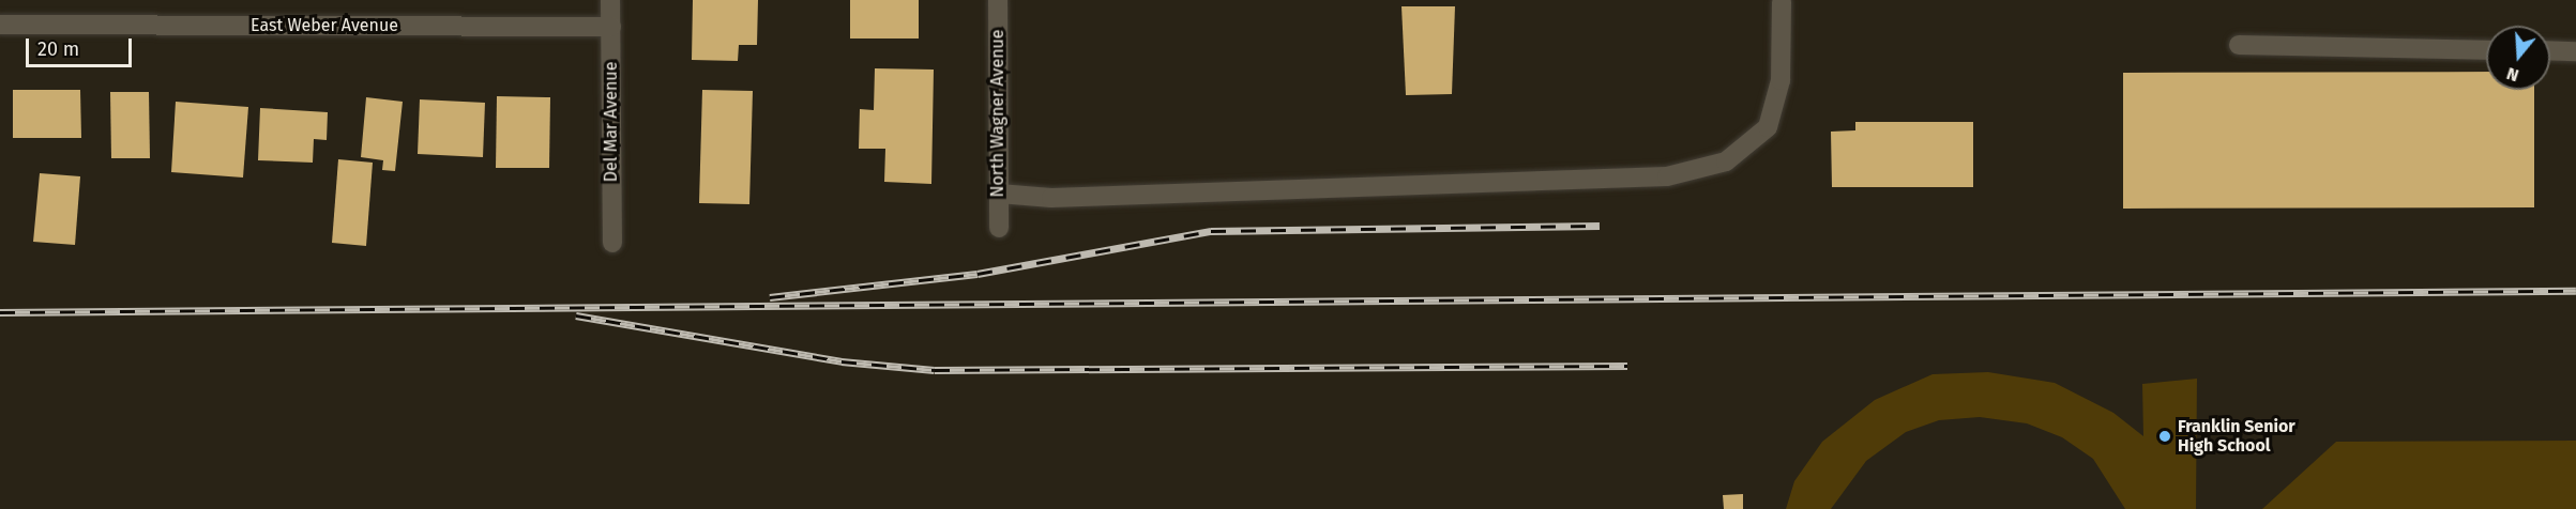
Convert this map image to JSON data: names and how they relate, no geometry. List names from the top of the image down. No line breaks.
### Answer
{"streets":{"street":["East Weber Avenue","North Wagner Avenue","Del Mar Avenue"]},"crossings":[["East Weber Avenue","Del Mar Avenue"]],"places":["Franklin Senior High School"],"scale_bar":"20 m","north":"bottom"}
